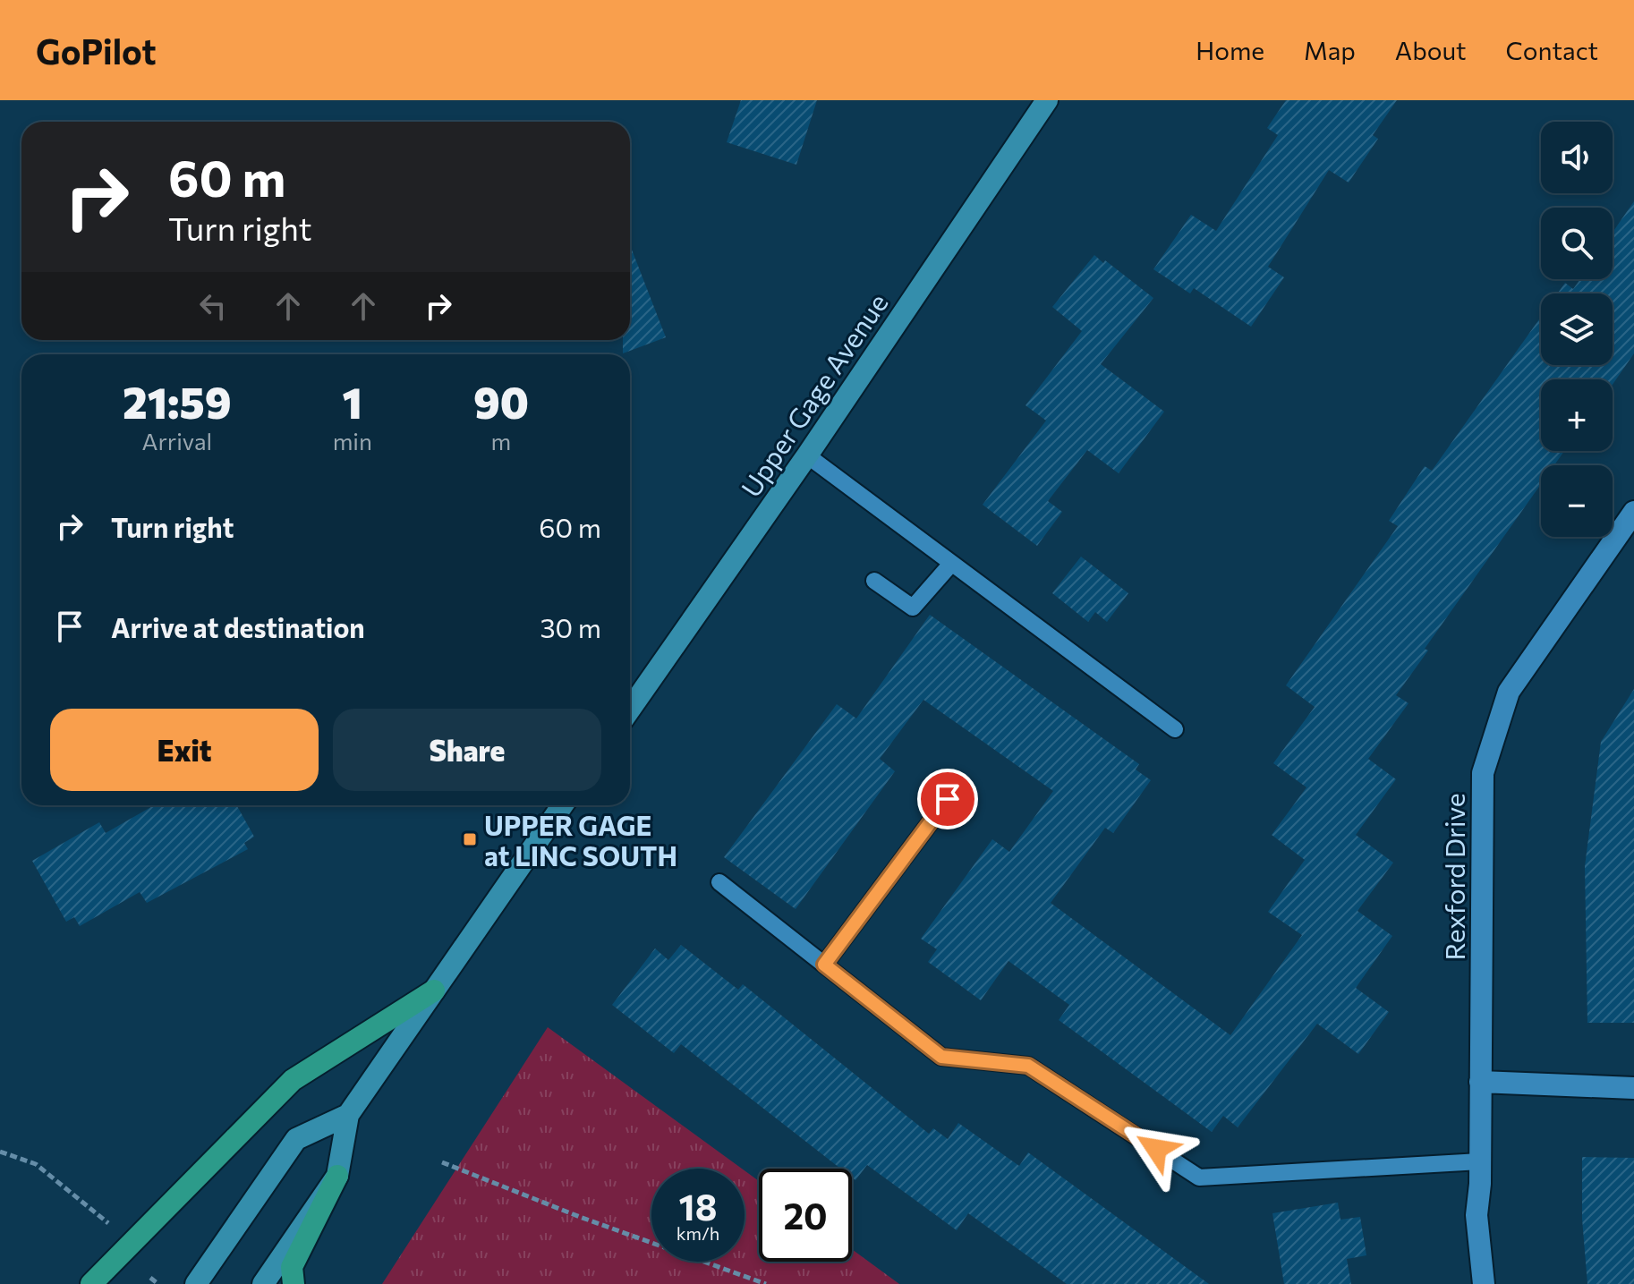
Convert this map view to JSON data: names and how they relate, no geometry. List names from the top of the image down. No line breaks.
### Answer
{"streets":{"main road":["Upper Gage Avenue"],"street":["Rexford Drive"]},"places":{"transit":["UPPER GAGE at LINC SOUTH"]},"page":{"header":"GoPilot","nav":["Home","Map","About","Contact"],"map_buttons":["+","−"],"turn":["60 m","Turn right"],"eta":["21:59","Arrival","1","min","90","m"],"list":[{"name":"Turn right","value":"60 m"},{"name":"Arrive at destination","value":"30 m"}],"buttons":["Exit","Share"],"speed":"18 km/h","limit":"20"}}
